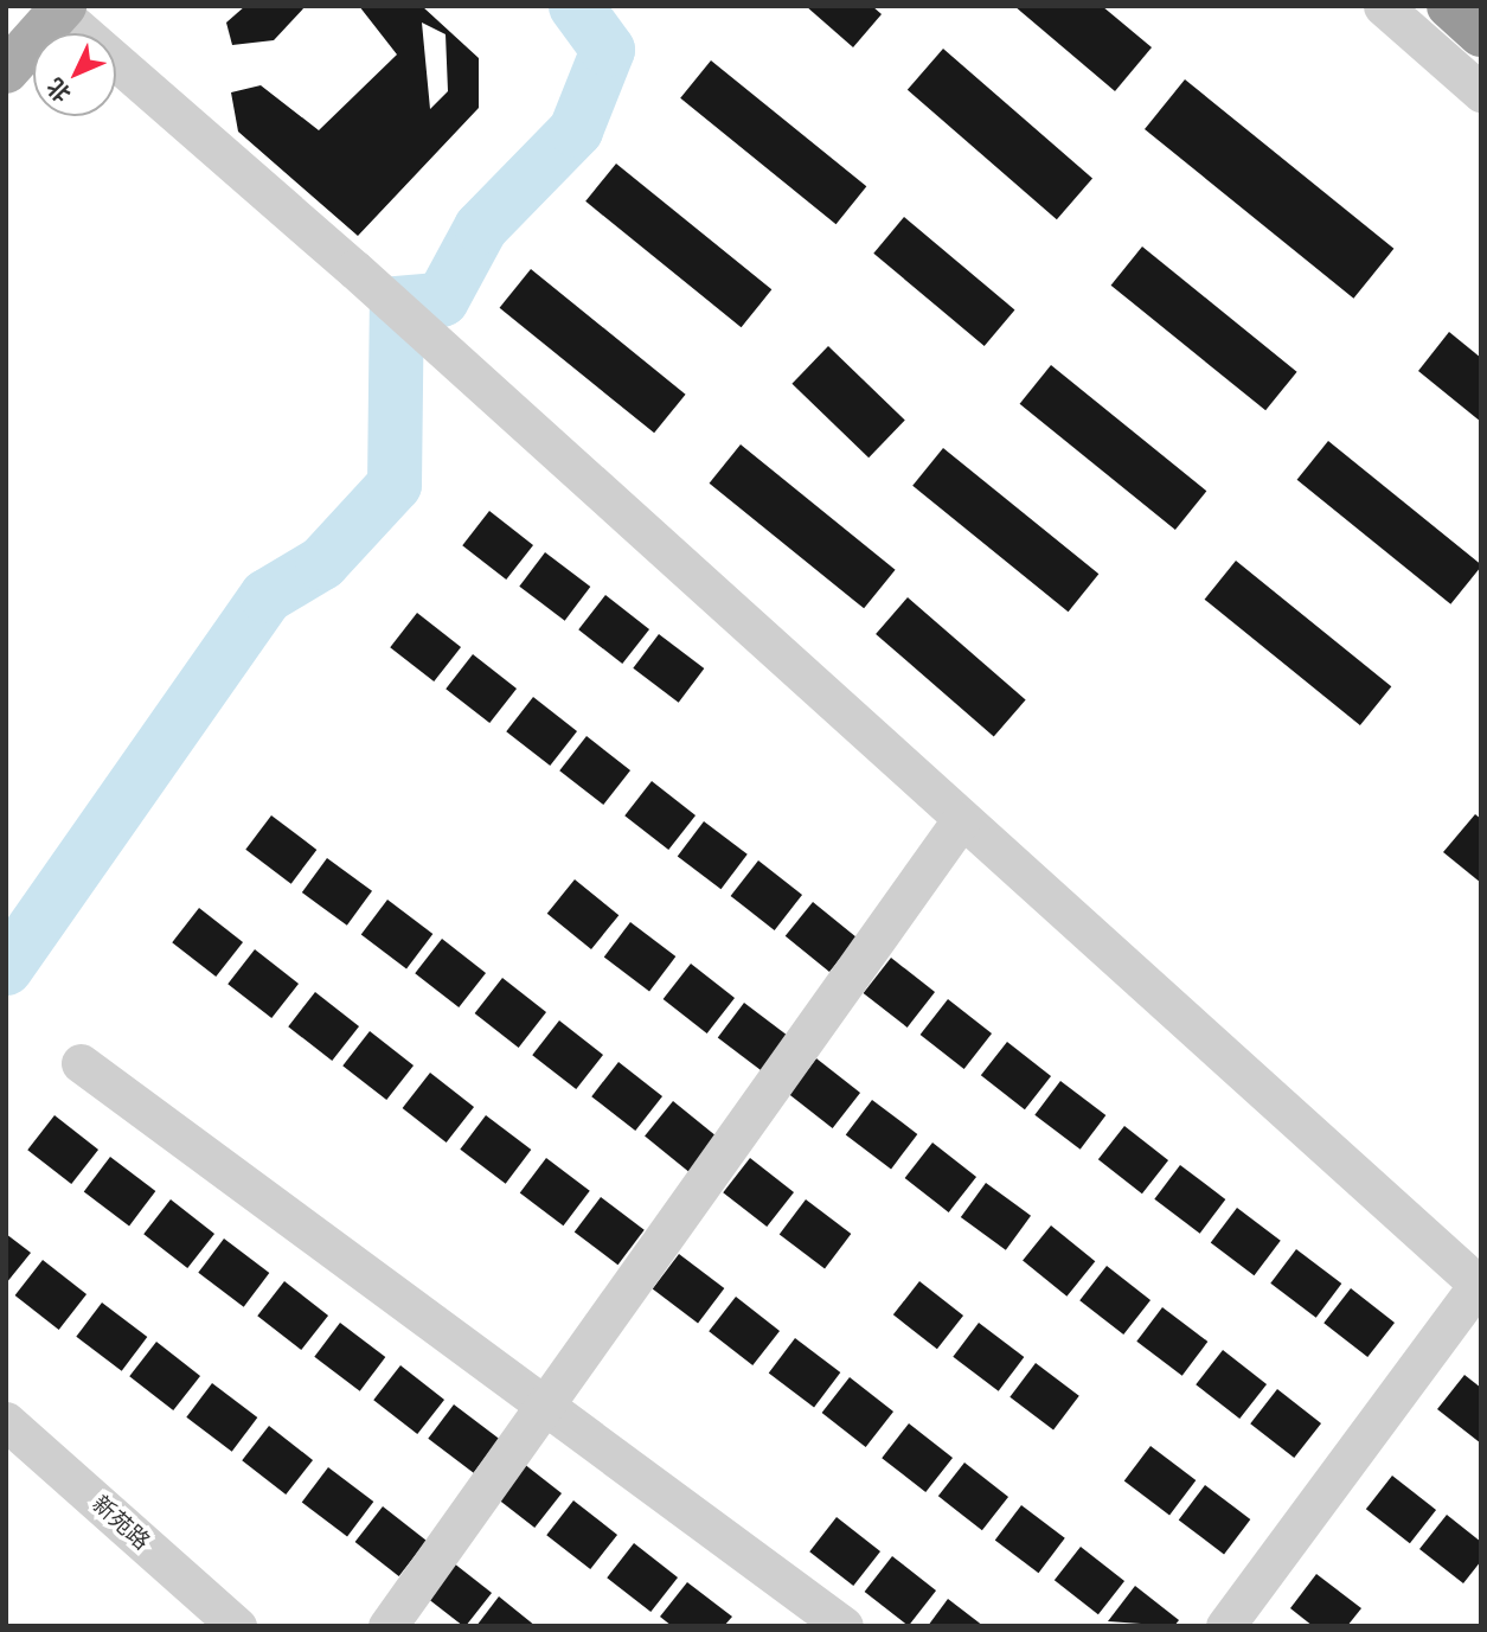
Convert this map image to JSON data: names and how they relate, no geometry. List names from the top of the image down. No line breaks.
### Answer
{"streets":{"street":["新苑路"]},"north":"bottom left"}
